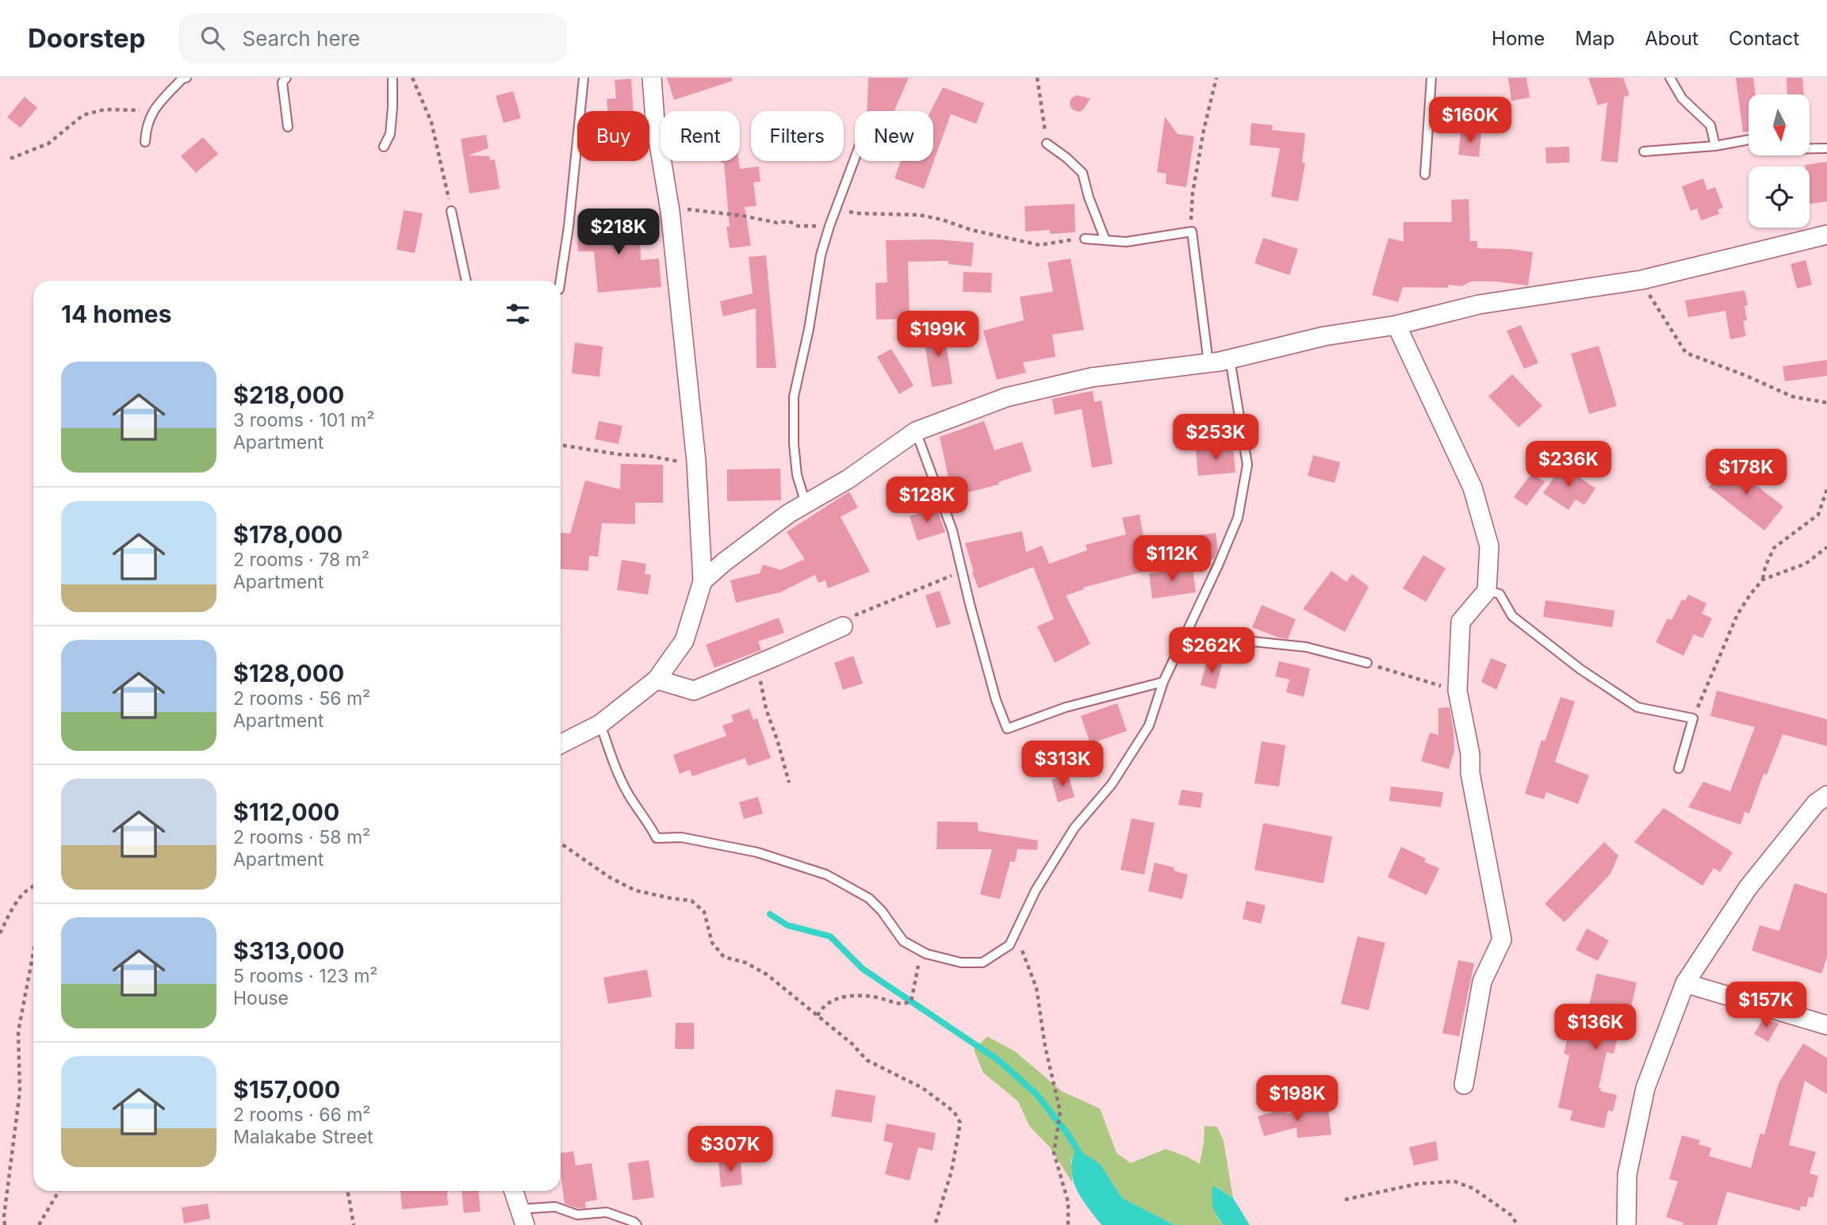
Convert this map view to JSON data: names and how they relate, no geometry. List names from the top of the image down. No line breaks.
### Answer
{"north":"bottom","page":{"header":"Doorstep","search":"Search here","nav":["Home","Map","About","Contact"],"price":["$160K","$218K","$199K","$253K","$236K","$178K","$128K","$112K","$262K","$313K","$157K","$136K","$198K","$307K"],"chip":["Buy","Rent","Filters","New"],"heading":"14 homes","list":[{"name":"$218,000","note":"3 rooms · 101 m² · Apartment"},{"name":"$178,000","note":"2 rooms · 78 m² · Apartment"},{"name":"$128,000","note":"2 rooms · 56 m² · Apartment"},{"name":"$112,000","note":"2 rooms · 58 m² · Apartment"},{"name":"$313,000","note":"5 rooms · 123 m² · House"},{"name":"$157,000","note":"2 rooms · 66 m² · Malakabe Street"}]}}
